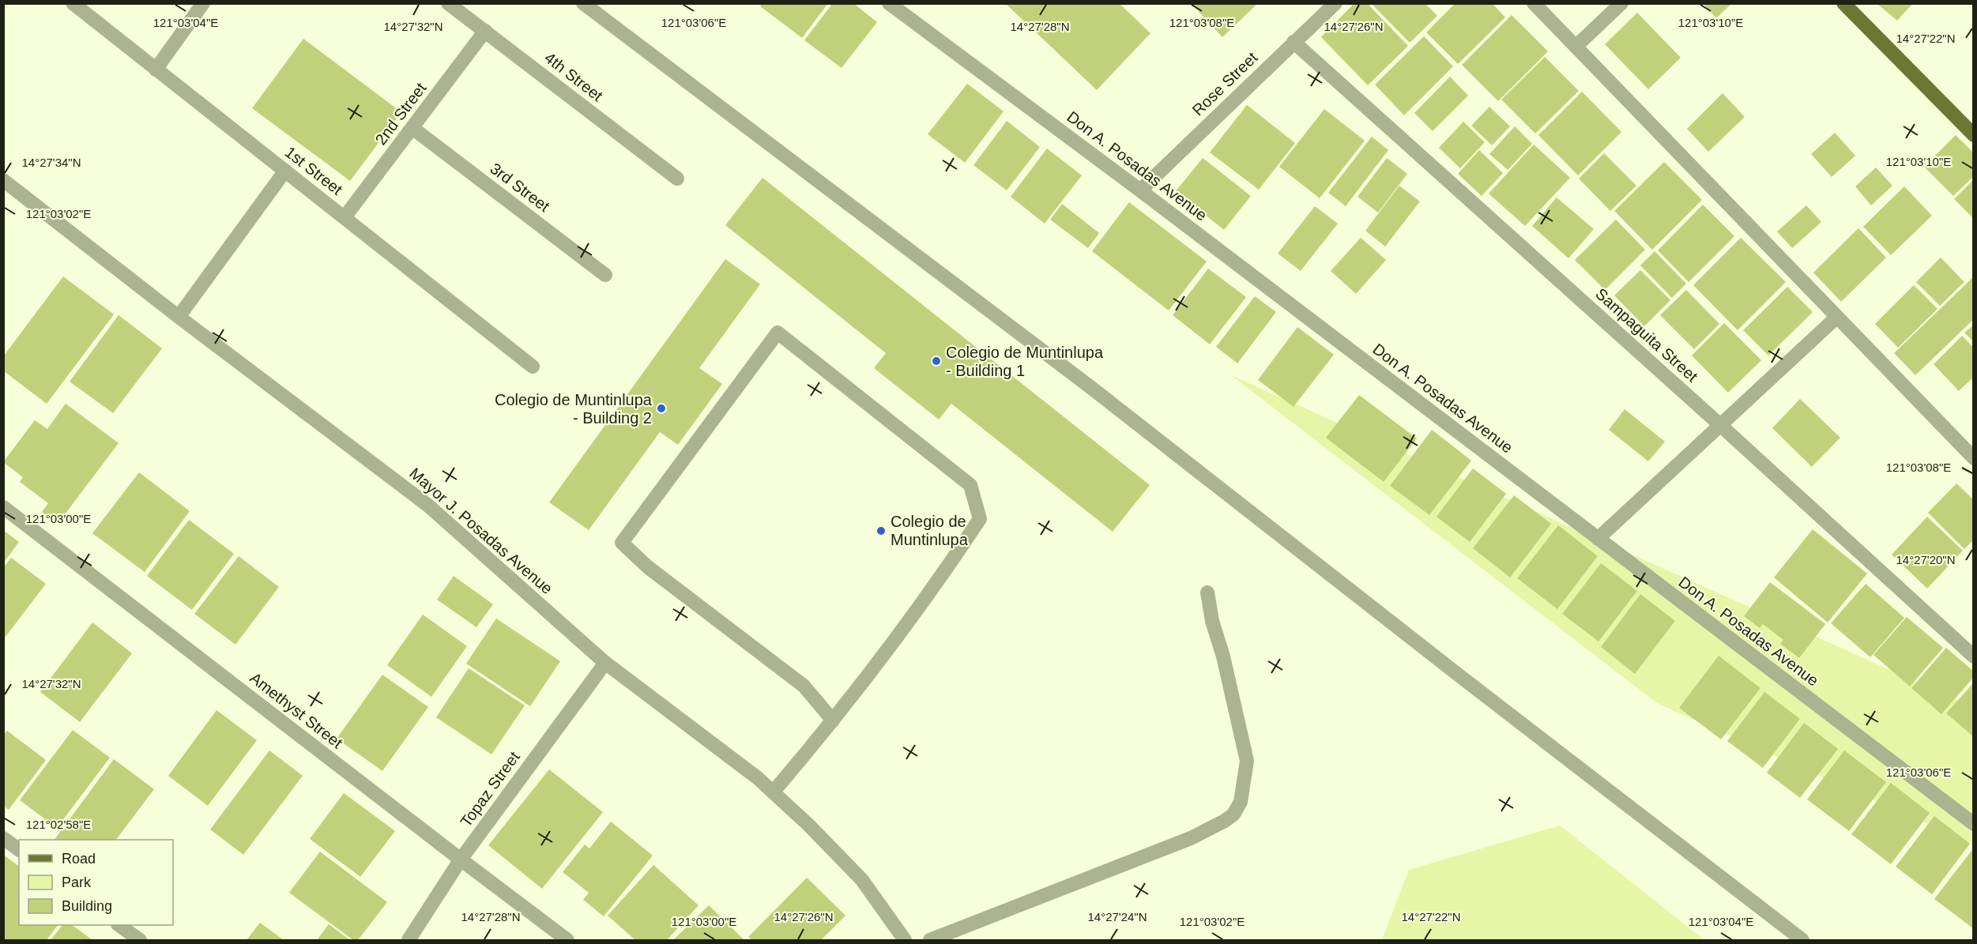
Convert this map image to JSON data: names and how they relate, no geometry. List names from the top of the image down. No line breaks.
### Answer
{"streets":{"street":["4th Street","Rose Street","2nd Street","Don A. Posadas Avenue","1st Street","3rd Street","Sampaguita Street","Mayor J. Posadas Avenue","Amethyst Street","Topaz Street"]},"crossings":[["4th Street","2nd Street"],["Rose Street","Don A. Posadas Avenue"],["Rose Street","Sampaguita Street"],["2nd Street","1st Street"],["2nd Street","3rd Street"],["Mayor J. Posadas Avenue","Topaz Street"],["Amethyst Street","Topaz Street"]],"places":["Colegio de Muntinlupa - Building 1","Colegio de Muntinlupa - Building 2","Colegio de Muntinlupa"],"legend":["Road","Park","Building"],"coordinates":["121°03'04\"E","121°03'06\"E","121°03'08\"E","121°03'10\"E","14°27'32\"N","14°27'28\"N","14°27'26\"N","14°27'22\"N","14°27'34\"N","121°03'02\"E","121°03'00\"E","14°27'20\"N","121°02'58\"E","14°27'24\"N"]}
